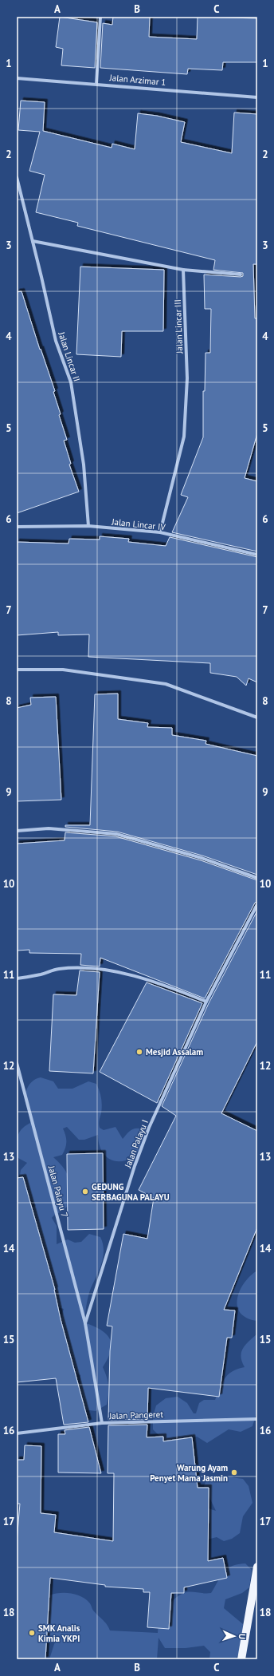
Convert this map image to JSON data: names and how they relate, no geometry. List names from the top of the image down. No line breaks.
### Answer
{"streets":{"street":["Jalan Arzimar 1","Jalan Lincar III","Jalan Lincar II","Jalan Lincar IV","Jalan Palayu I","Jalan Palayu 7","Jalan Pangeret"]},"crossings":[["Jalan Lincar III","Jalan Lincar IV"],["Jalan Lincar II","Jalan Lincar IV"],["Jalan Palayu I","Jalan Palayu 7"],["Jalan Palayu I","Jalan Pangeret"]],"places":["Mesjid Assalam","GEDUNG SERBAGUNA PALAYU","Warung Ayam Penyet Mama Jasmin","SMK Analis Kimia YKPI"],"north":"right","grid":{"columns":["A","B","C"],"rows":["1","2","3","4","5","6","7","8","9","10","11","12","13","14","15","16","17","18"]}}
